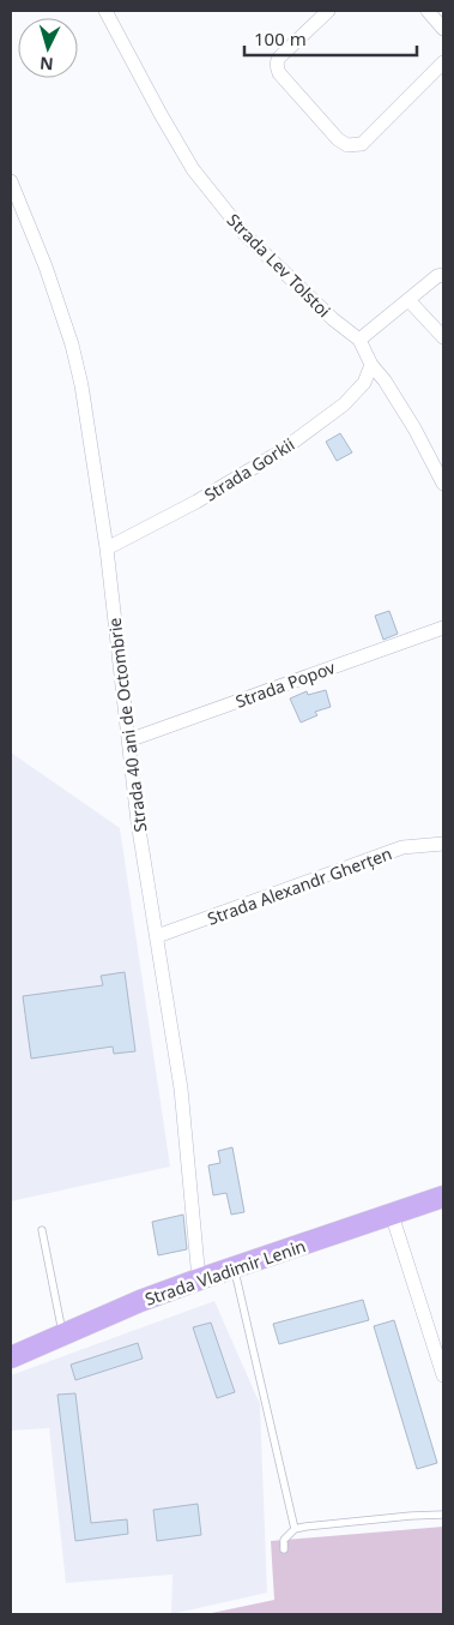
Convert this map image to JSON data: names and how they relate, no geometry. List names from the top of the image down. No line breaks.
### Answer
{"streets":{"main road":["Strada Vladimir Lenin"],"street":["Strada Lev Tolstoi","Strada Gorkii","Strada Popov","Strada 40 ani de Octombrie","Strada Alexandr Gherțen"]},"crossings":[["Strada Lev Tolstoi","Strada Gorkii"],["Strada Gorkii","Strada 40 ani de Octombrie"],["Strada Popov","Strada 40 ani de Octombrie"],["Strada 40 ani de Octombrie","Strada Alexandr Gherțen"],["Strada 40 ani de Octombrie","Strada Vladimir Lenin"]],"scale_bar":"100 m","north":"bottom"}
